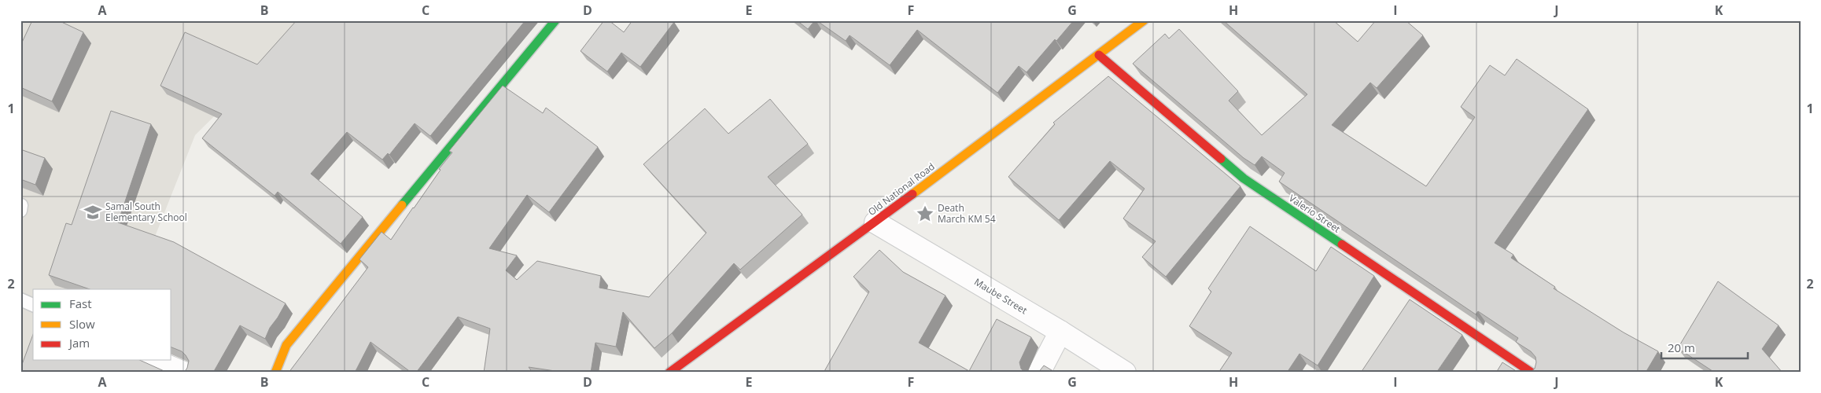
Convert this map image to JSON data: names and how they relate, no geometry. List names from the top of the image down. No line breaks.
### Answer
{"streets":{"street":["Old National Road","Valerio Street","Maube Street"]},"crossings":[["Old National Road","Valerio Street"],["Old National Road","Maube Street"]],"places":{"school or university":["Samal South Elementary School"],"place":["Death March KM 54"]},"legend":["Fast","Slow","Jam"],"scale_bar":"20 m","grid":{"columns":["A","B","C","D","E","F","G","H","I","J","K"],"rows":["1","2"]}}
